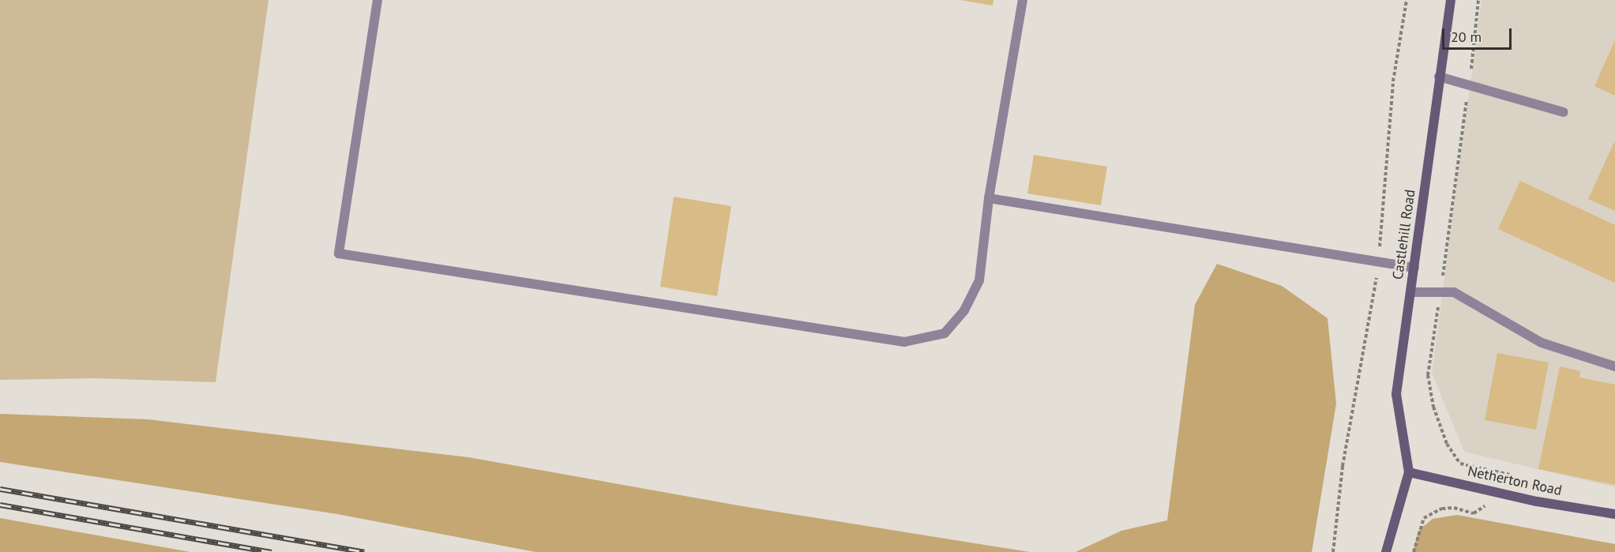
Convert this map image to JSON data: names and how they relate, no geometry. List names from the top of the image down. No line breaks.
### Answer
{"streets":{"main road":["Castlehill Road","Netherton Road"]},"crossings":[["Castlehill Road","Netherton Road"]],"scale_bar":"20 m"}
